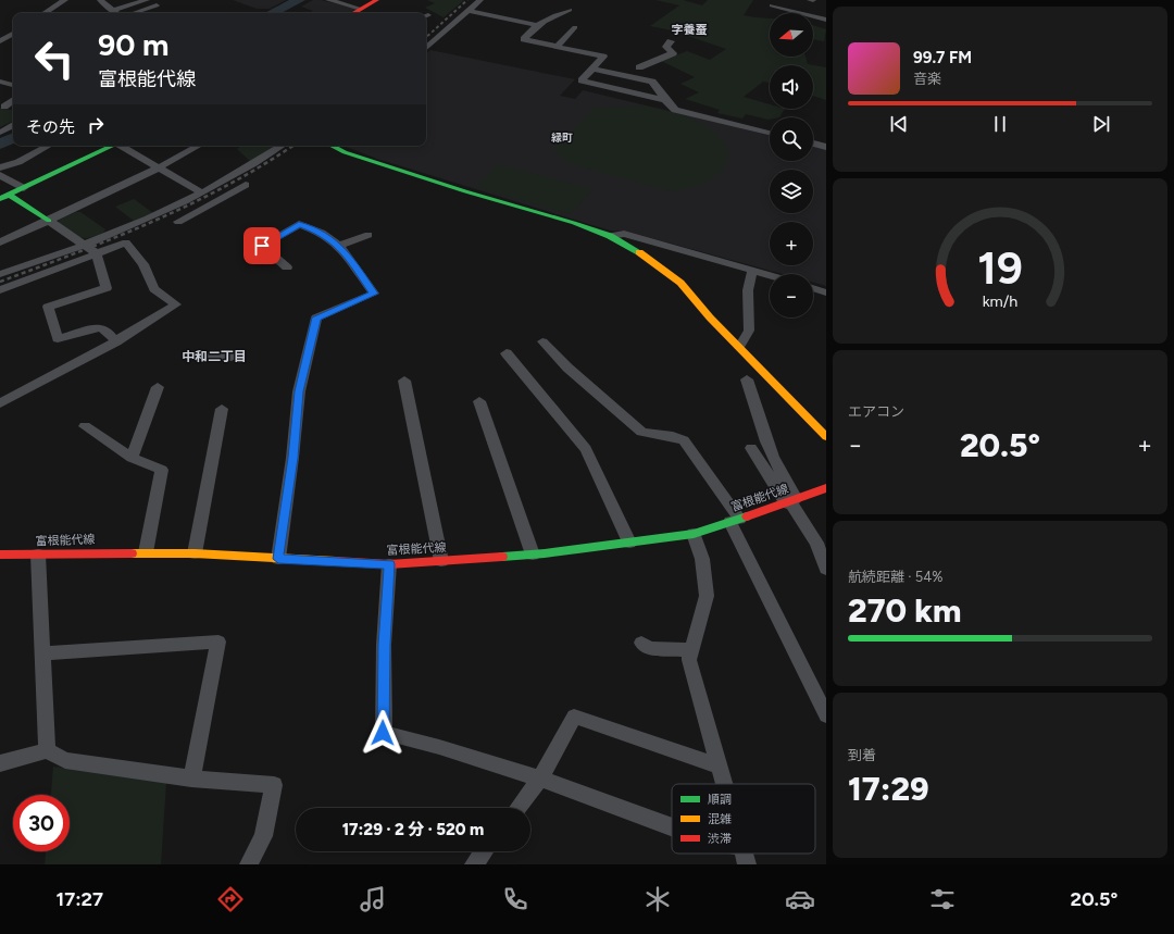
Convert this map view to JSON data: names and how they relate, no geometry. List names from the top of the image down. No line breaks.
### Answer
{"streets":{"street":["富根能代線"]},"districts":["字養蚕","緑町","中和二丁目"],"legend":["順調","混雑","渋滞"],"north":"left","page":{"map_buttons":["+","−"],"turn":["90 m","富根能代線"],"song":["99.7 FM","音楽"],"then":"その先","tile":["エアコン",["航続距離 · 54%","270 km"],["到着","17:29"]],"heat":["−","20.5°","+"],"limit":"30","trip":"17:29 · 2 分 · 520 m","tabs":["17:27","20.5°"],"gauge":["19","km/h"]}}
